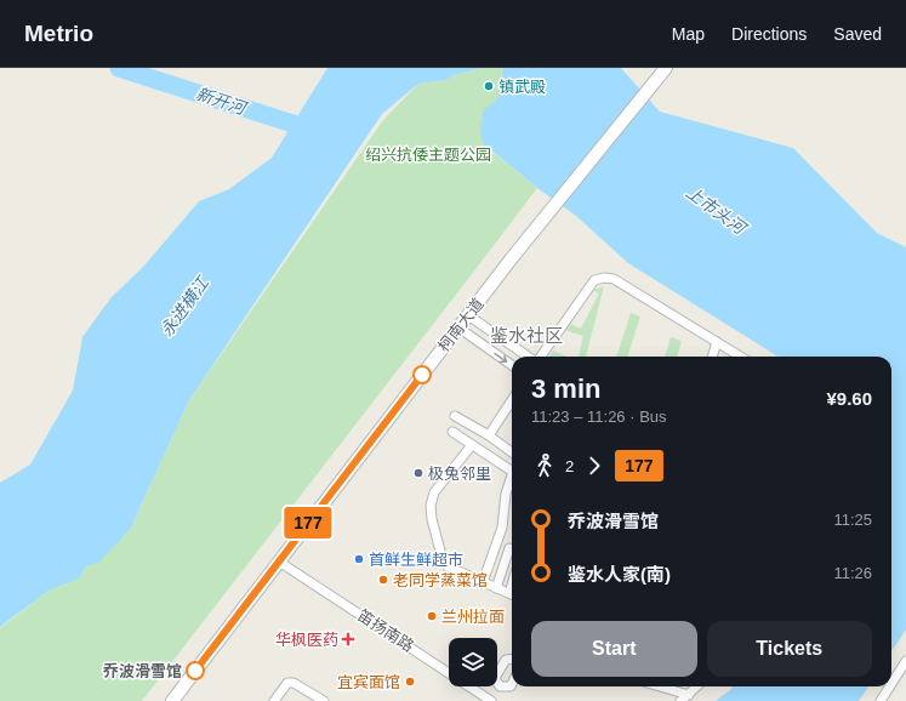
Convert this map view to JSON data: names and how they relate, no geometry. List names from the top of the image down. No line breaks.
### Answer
{"streets":{"main road":["柯南大道"],"street":["笛扬南路"]},"crossings":[["柯南大道","笛扬南路"]],"districts":["鉴水社区"],"water":["新开河","上市头河","永进横江"],"parks":["绍兴抗倭主题公园"],"places":{"other":["镇武殿","极兔邻里","首鲜生鲜超市","老同学蒸菜馆","兰州拉面","乔波滑雪馆","宜宾面馆"],"health":["华枫医药"]},"lines":["bus line 177"],"page":{"header":"Metrio","nav":["Map","Directions","Saved"],"on_map":"177","heading":["3 min","11:23 – 11:26 · Bus","¥9.60"],"legs":["2","177"],"list":[{"name":"乔波滑雪馆","value":"11:25"},{"name":"鉴水人家(南)","value":"11:26"}],"buttons":["Start","Tickets"]}}
